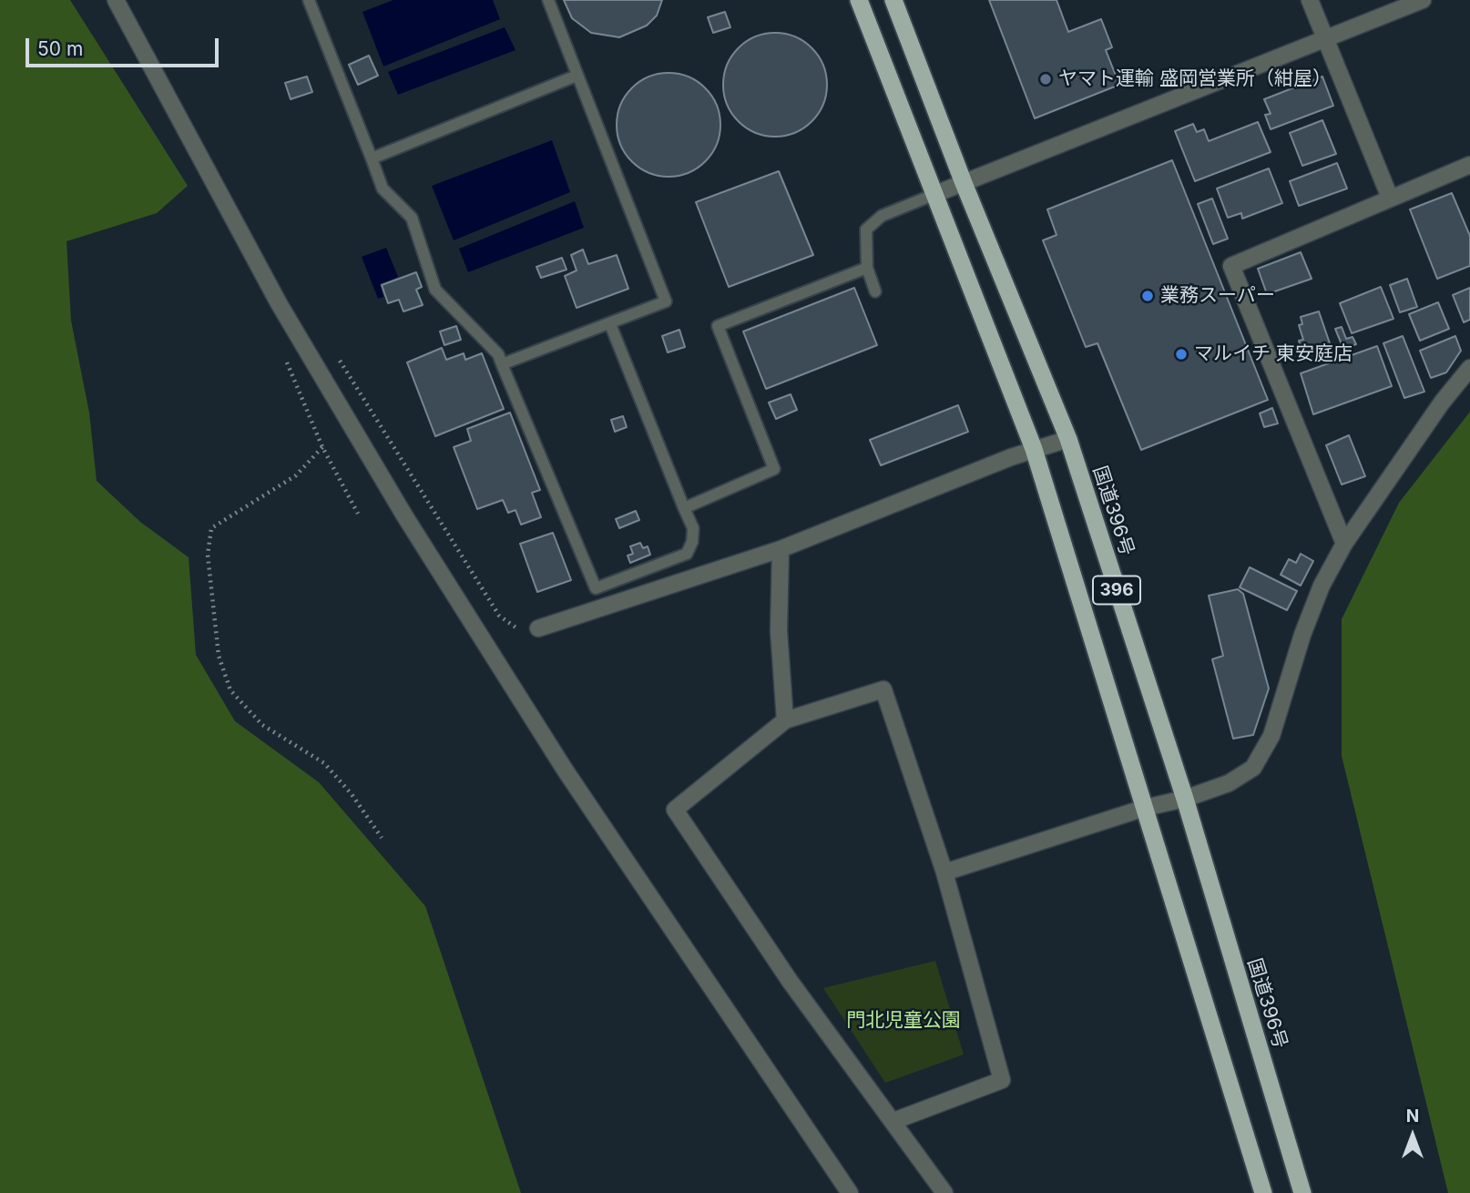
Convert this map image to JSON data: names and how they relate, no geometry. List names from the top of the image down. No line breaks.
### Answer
{"streets":{"highway":["国道396号","396"]},"parks":["門北児童公園"],"places":["ヤマト運輸 盛岡営業所（紺屋）","業務スーパー","マルイチ 東安庭店"],"scale_bar":"50 m","north":"top"}
